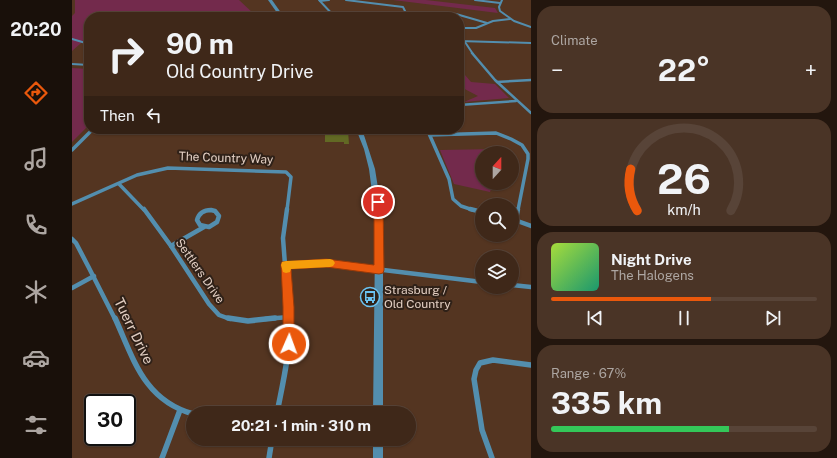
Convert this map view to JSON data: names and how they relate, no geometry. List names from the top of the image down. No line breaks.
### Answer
{"streets":{"street":["The Country Way","Settlers Drive","Tuerr Drive"]},"crossings":[["The Country Way","Settlers Drive"]],"places":{"bus stop":["Strasburg / Old Country"]},"north":"top","page":{"tabs":"20:20","tile":["Climate",["Range · 67%","335 km"]],"turn":["90 m","Old Country Drive"],"heat":["−","22°","+"],"then":"Then","song":["Night Drive","The Halogens"],"limit":"30","trip":"20:21 · 1 min · 310 m","gauge":["26","km/h"]}}
